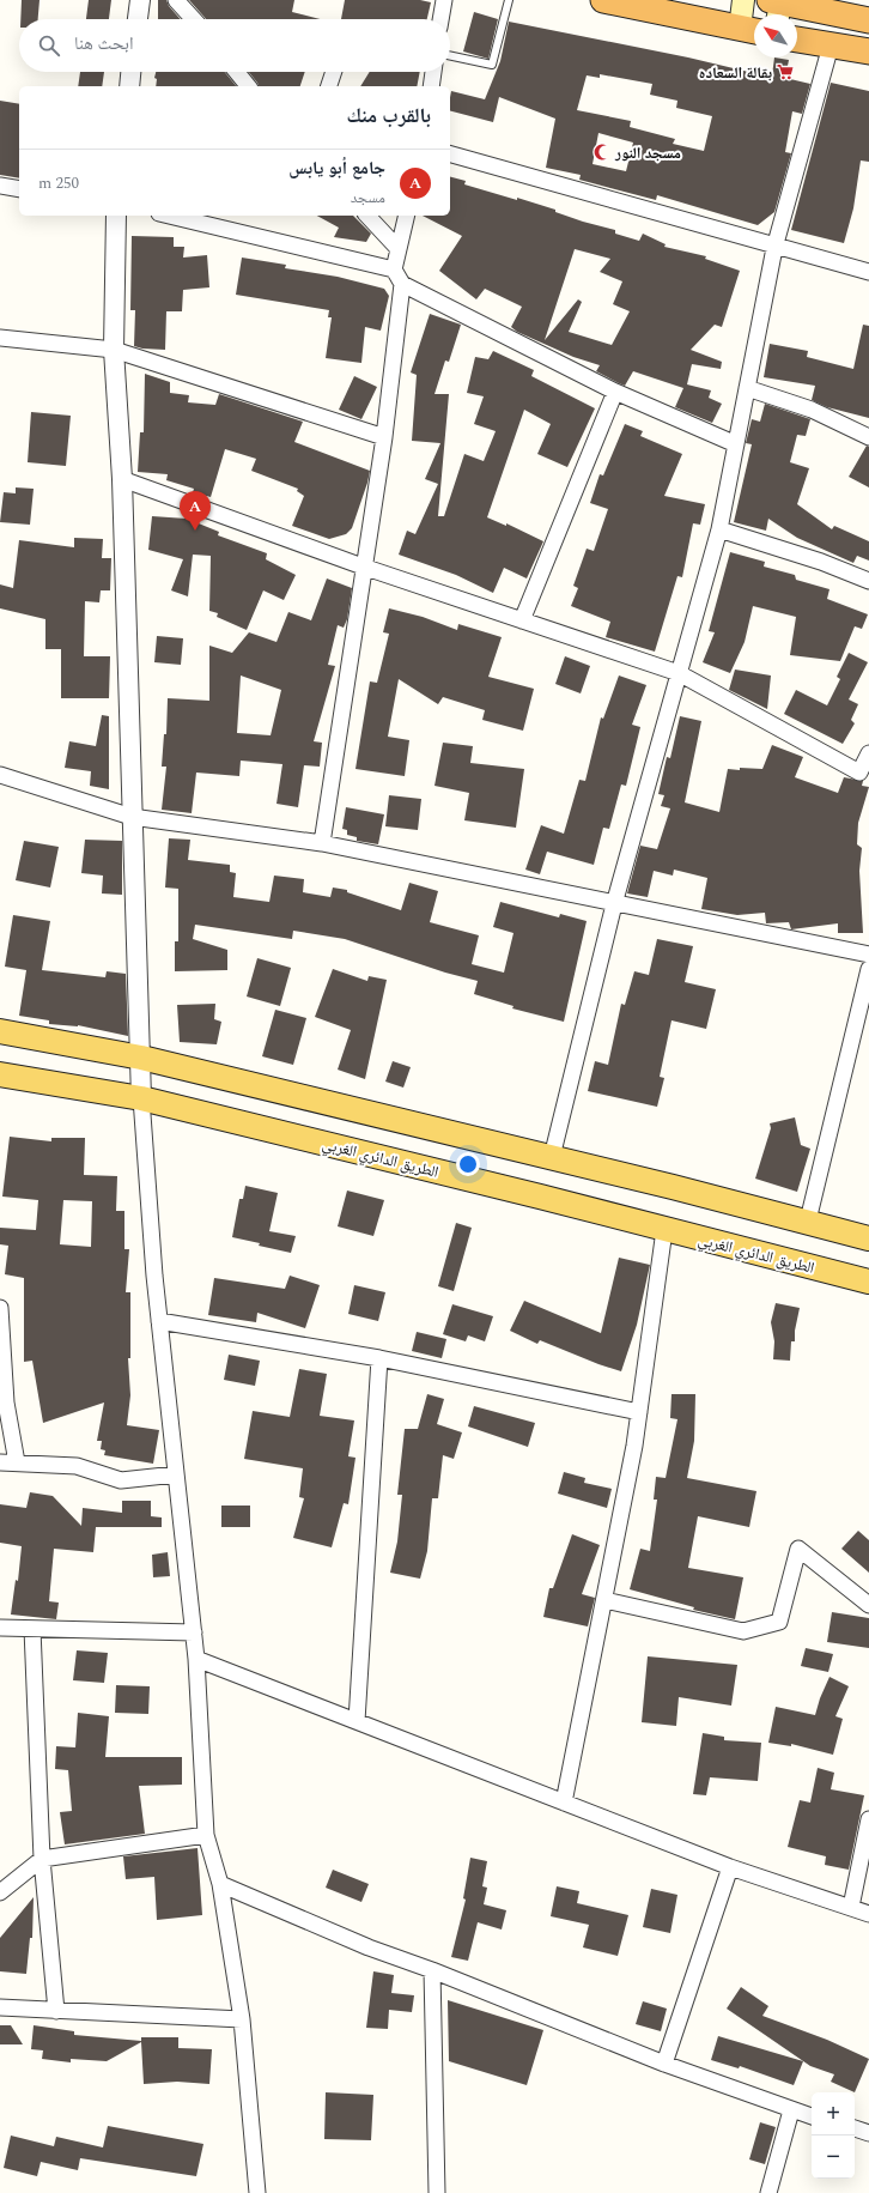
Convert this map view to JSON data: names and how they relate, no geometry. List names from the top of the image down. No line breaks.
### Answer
{"streets":{"main road":["الطريق الدائري الغربي"]},"places":{"supermarket":["بقالة السعاده"],"mosque":["مسجد النور"]},"north":"top left","page":{"search":"ابحث هنا","heading":"بالقرب منك","list":[{"mark":"A","name":"جامع أبو يابس","note":"مسجد","value":"250 m"}],"pins":"A","map_buttons":["+","−"]}}
